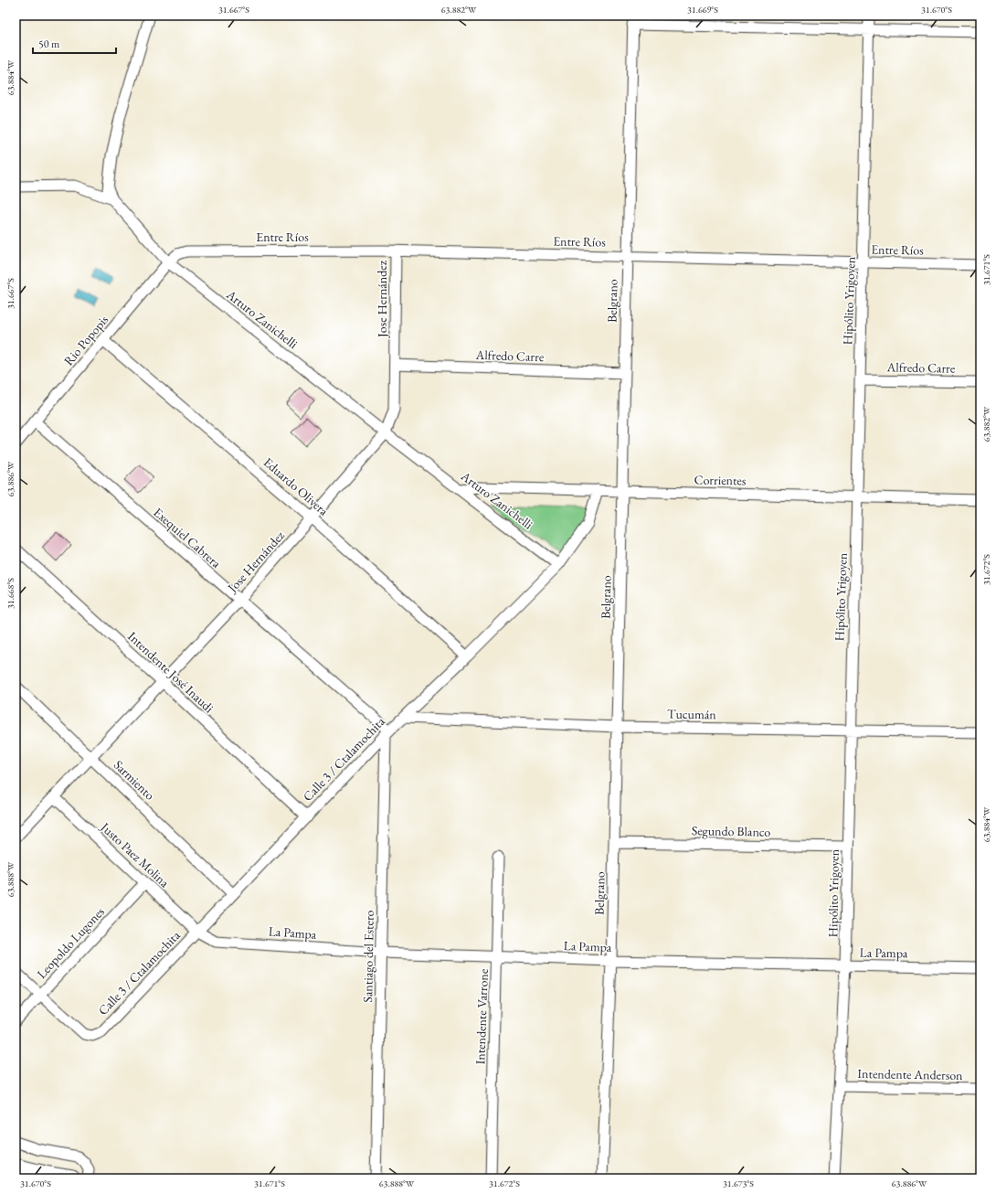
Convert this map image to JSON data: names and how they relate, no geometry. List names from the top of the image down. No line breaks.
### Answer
{"streets":{"street":["Entre Ríos","Jose Hernández","Belgrano","Hipólito Yrigoyen","Arturo Zanichelli","Rio Popopis","Alfredo Carre","Corrientes","Eduardo Olivera","Exequiel Cabrera","Intendente José Inaudi","Tucumán","Calle 3 / Ctalamochita","Sarmiento","Segundo Blanco","Justo Paez Molina","La Pampa","Leopoldo Lugones","Santiago del Estero","Intendente Varrone","Intendente Anderson"]},"crossings":[["Entre Ríos","Jose Hernández"],["Entre Ríos","Belgrano"],["Entre Ríos","Hipólito Yrigoyen"],["Entre Ríos","Rio Popopis"],["Jose Hernández","Arturo Zanichelli"],["Jose Hernández","Alfredo Carre"],["Jose Hernández","Eduardo Olivera"],["Jose Hernández","Exequiel Cabrera"],["Jose Hernández","Intendente José Inaudi"],["Jose Hernández","Sarmiento"],["Jose Hernández","Justo Paez Molina"],["Belgrano","Alfredo Carre"],["Belgrano","Corrientes"],["Belgrano","Tucumán"],["Belgrano","Segundo Blanco"],["Belgrano","La Pampa"],["Hipólito Yrigoyen","Alfredo Carre"],["Hipólito Yrigoyen","Corrientes"],["Hipólito Yrigoyen","Tucumán"],["Hipólito Yrigoyen","Segundo Blanco"],["Hipólito Yrigoyen","La Pampa"],["Hipólito Yrigoyen","Intendente Anderson"],["Arturo Zanichelli","Rio Popopis"],["Arturo Zanichelli","Corrientes"],["Arturo Zanichelli","Calle 3 / Ctalamochita"],["Rio Popopis","Eduardo Olivera"],["Rio Popopis","Exequiel Cabrera"],["Corrientes","Calle 3 / Ctalamochita"],["Eduardo Olivera","Calle 3 / Ctalamochita"],["Exequiel Cabrera","Calle 3 / Ctalamochita"],["Exequiel Cabrera","Santiago del Estero"],["Intendente José Inaudi","Calle 3 / Ctalamochita"],["Tucumán","Calle 3 / Ctalamochita"],["Calle 3 / Ctalamochita","Sarmiento"],["Calle 3 / Ctalamochita","Justo Paez Molina"],["Calle 3 / Ctalamochita","La Pampa"],["Calle 3 / Ctalamochita","Leopoldo Lugones"],["Calle 3 / Ctalamochita","Santiago del Estero"],["Justo Paez Molina","La Pampa"],["Justo Paez Molina","Leopoldo Lugones"],["La Pampa","Santiago del Estero"],["La Pampa","Intendente Varrone"]],"scale_bar":"50 m","coordinates":["31.667°S","63.882°W","31.669°S","31.670°S","63.884°W","31.671°S","63.886°W","31.672°S","31.668°S","63.888°W","31.673°S"]}
